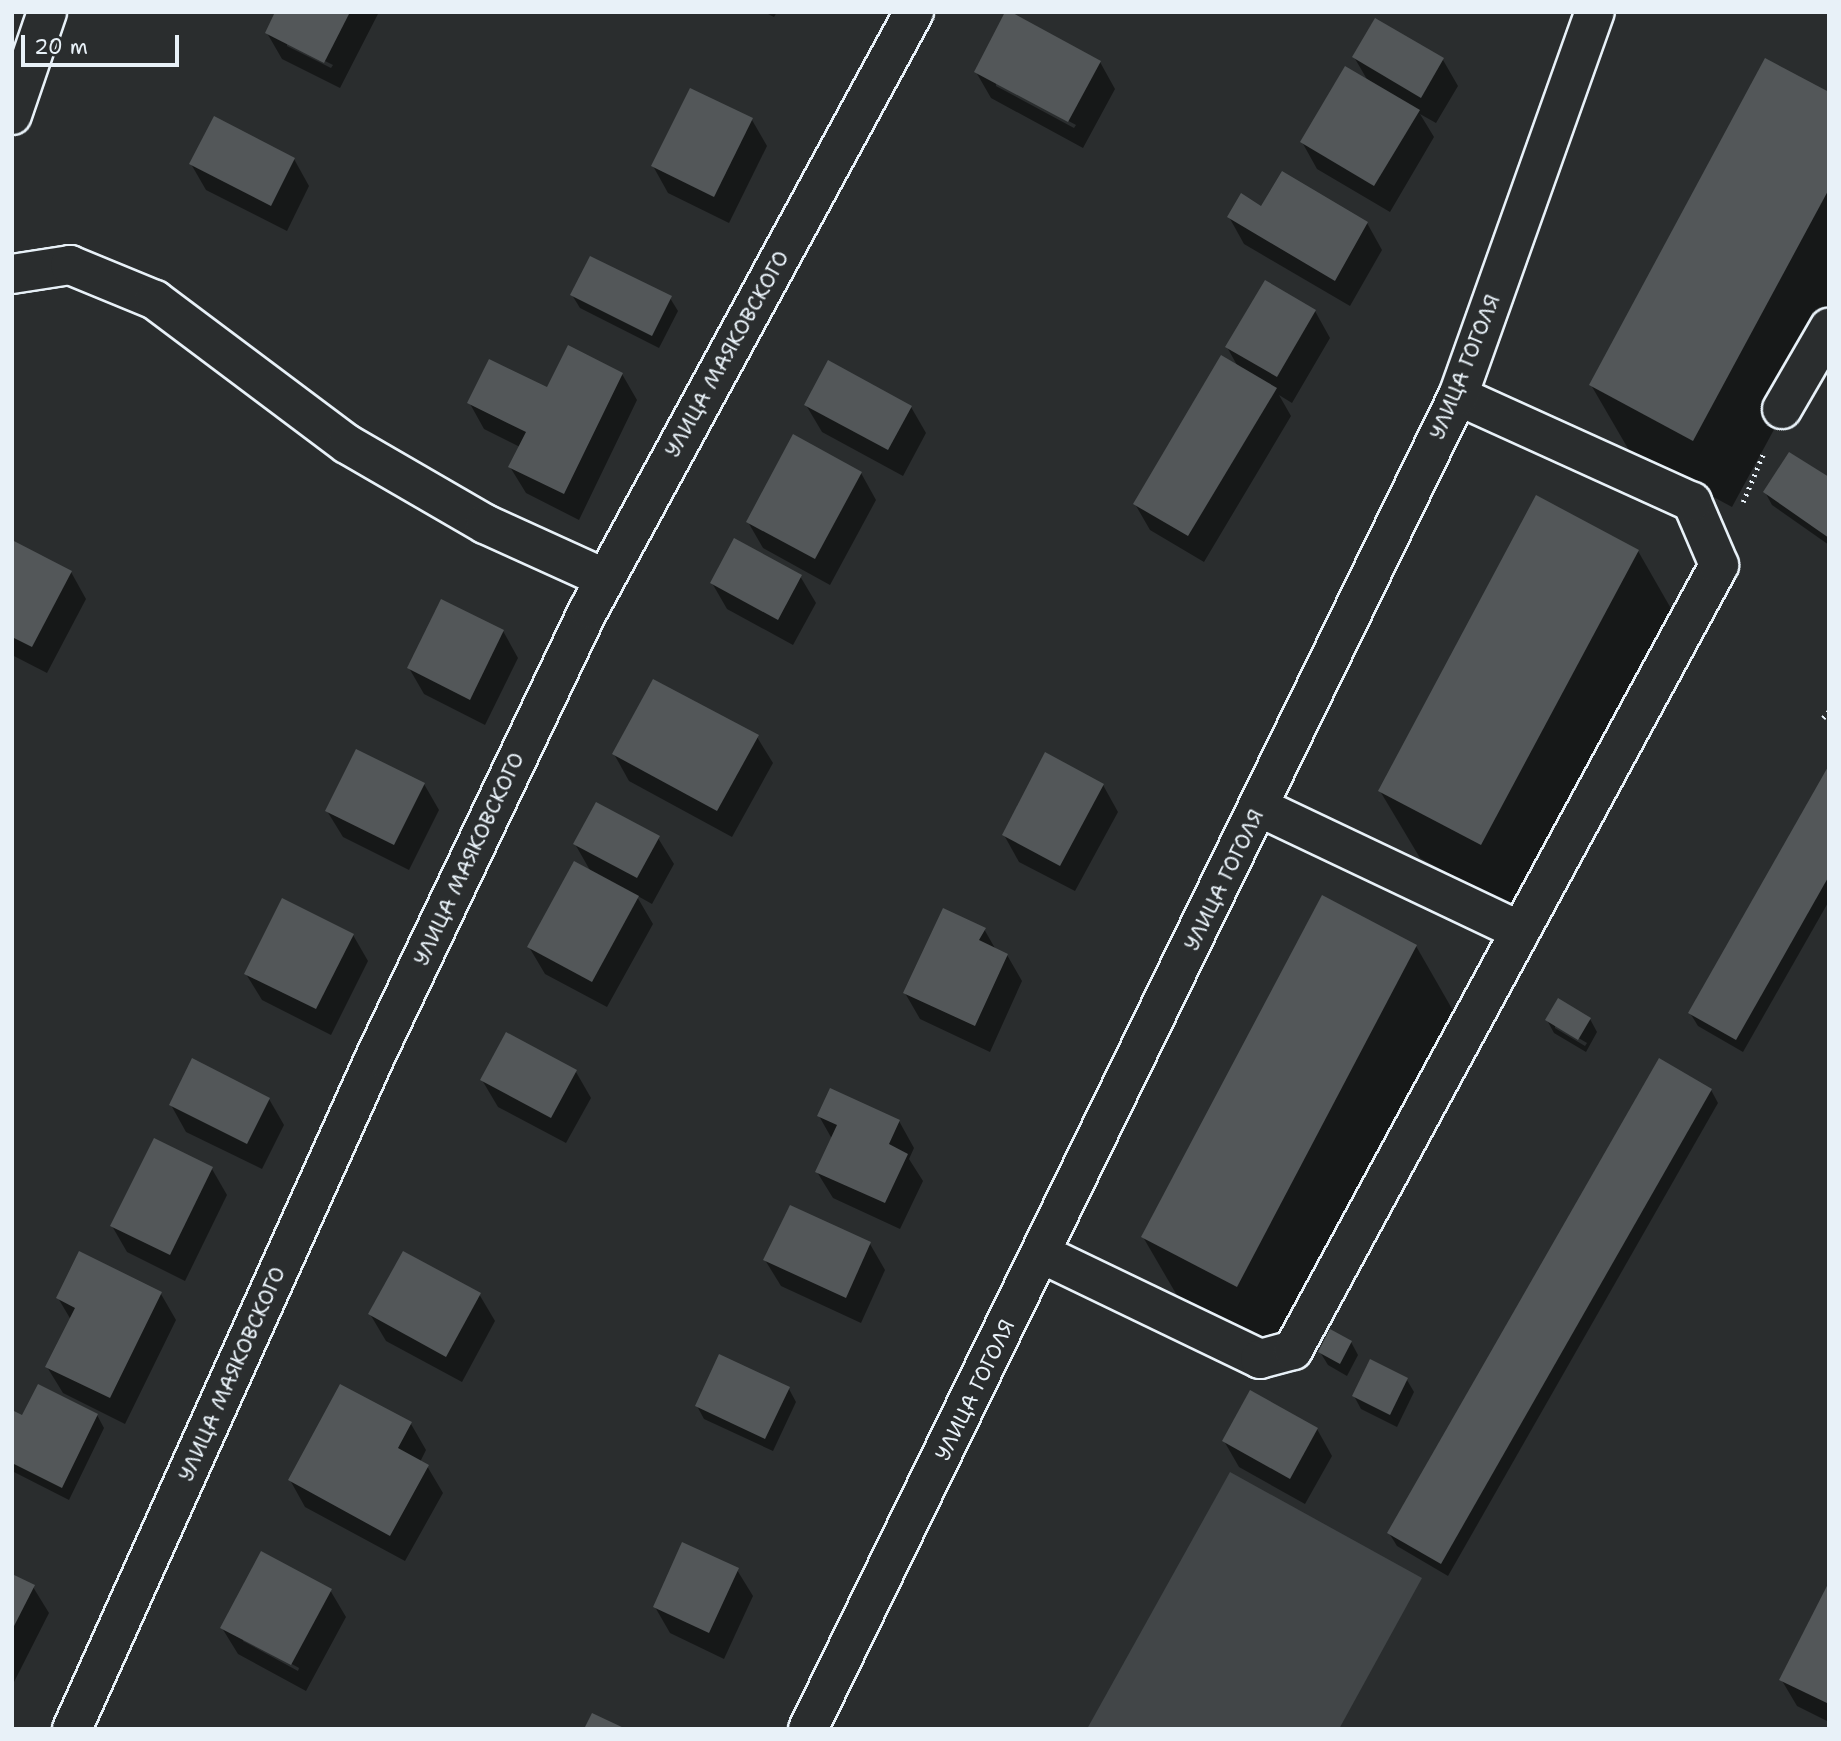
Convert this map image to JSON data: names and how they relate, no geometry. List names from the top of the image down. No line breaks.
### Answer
{"streets":{"street":["УЛИЦА МАЯКОВСКОГО","УЛИЦА ГОГОЛЯ"]},"scale_bar":"20 m"}
